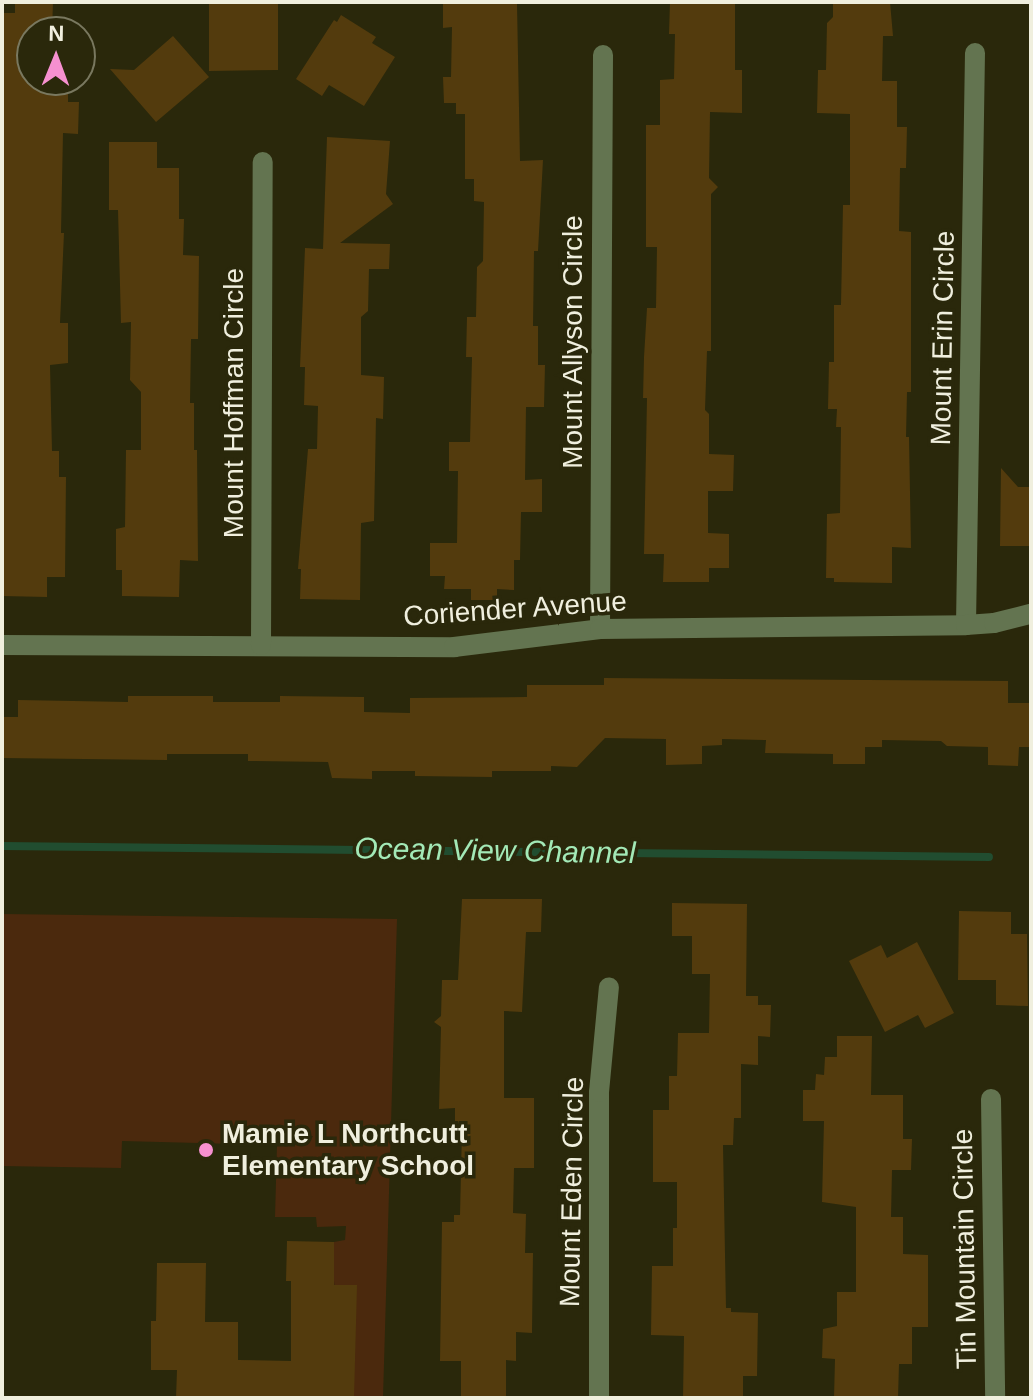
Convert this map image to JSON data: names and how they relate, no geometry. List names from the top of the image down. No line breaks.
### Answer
{"streets":{"street":["Mount Erin Circle","Mount Allyson Circle","Mount Hoffman Circle","Coriender Avenue","Mount Eden Circle","Tin Mountain Circle"]},"crossings":[["Mount Erin Circle","Coriender Avenue"],["Mount Allyson Circle","Coriender Avenue"],["Mount Hoffman Circle","Coriender Avenue"]],"water":["Ocean View Channel"],"places":["Mamie L Northcutt Elementary School"],"north":"top"}
